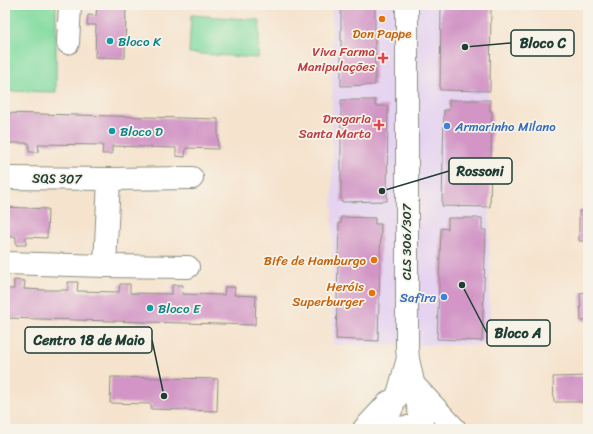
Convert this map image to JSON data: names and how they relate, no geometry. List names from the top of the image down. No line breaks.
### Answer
{"streets":{"street":["SQS 307","CLS 306/307"]},"places":{"other":["Don Pappe","Bloco K","Bloco C","Armarinho Milano","Bloco D","Rossoni","Bife de Hamburgo","Bloco A","Heróis Superburger","Safira","Bloco E","Centro 18 de Maio"],"health":["Viva Farma Manipulações","Drogaria Santa Marta"]}}
